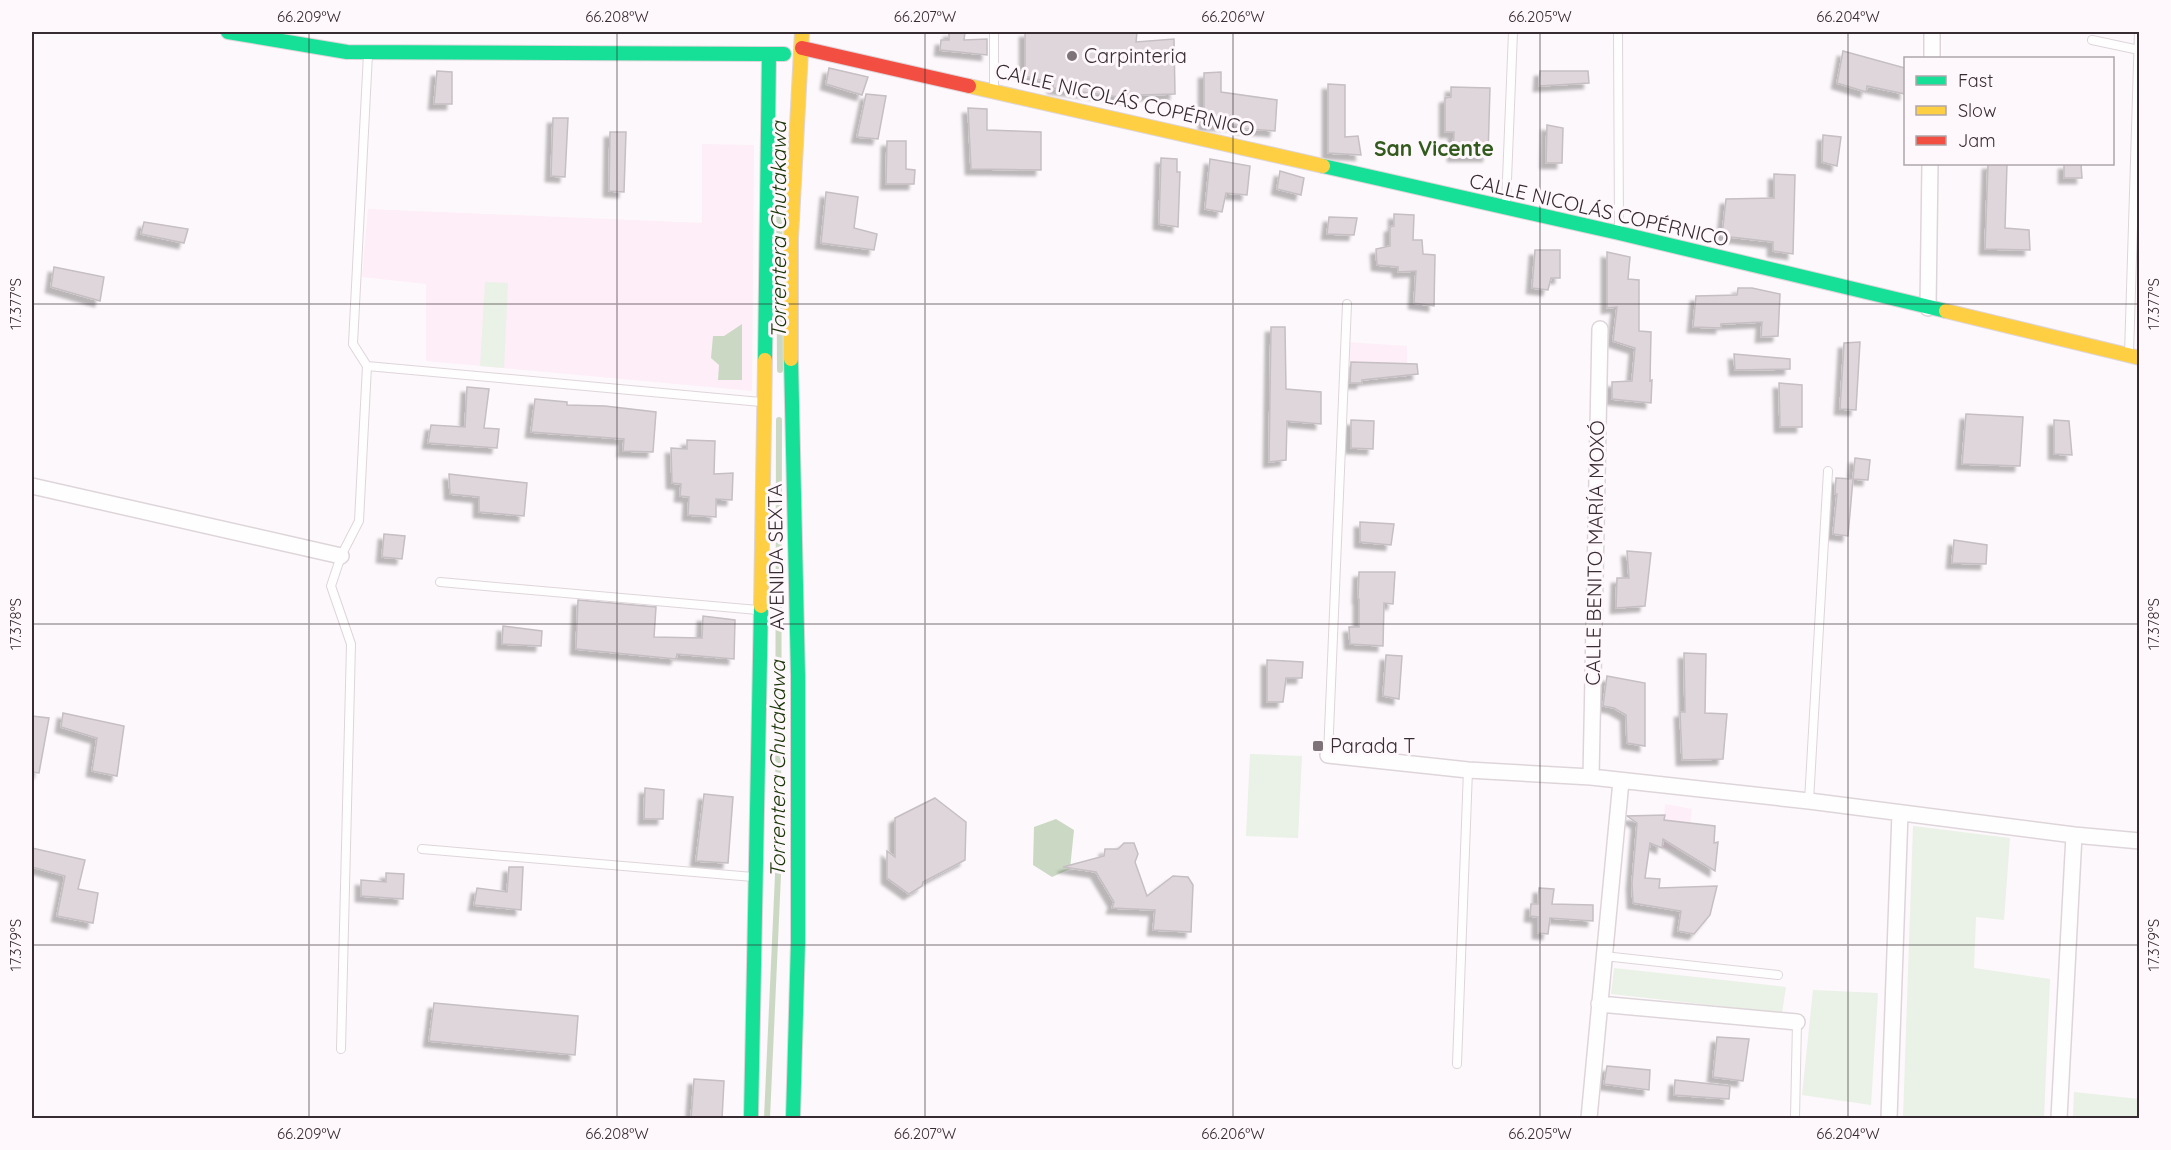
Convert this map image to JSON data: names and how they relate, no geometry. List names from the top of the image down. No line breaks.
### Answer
{"streets":{"street":["CALLE NICOLÁS COPÉRNICO","CALLE BENITO MARÍA MOXÓ","AVENIDA SEXTA"]},"crossings":[["CALLE NICOLÁS COPÉRNICO","AVENIDA SEXTA"]],"districts":["San Vicente"],"water":["Torrentera Chutakawa"],"places":{"other":["Carpinteria"],"transit":["Parada T"]},"legend":["Fast","Slow","Jam"],"coordinates":["66.209°W","66.208°W","66.207°W","66.206°W","66.205°W","66.204°W","17.377°S","17.378°S","17.379°S"]}
